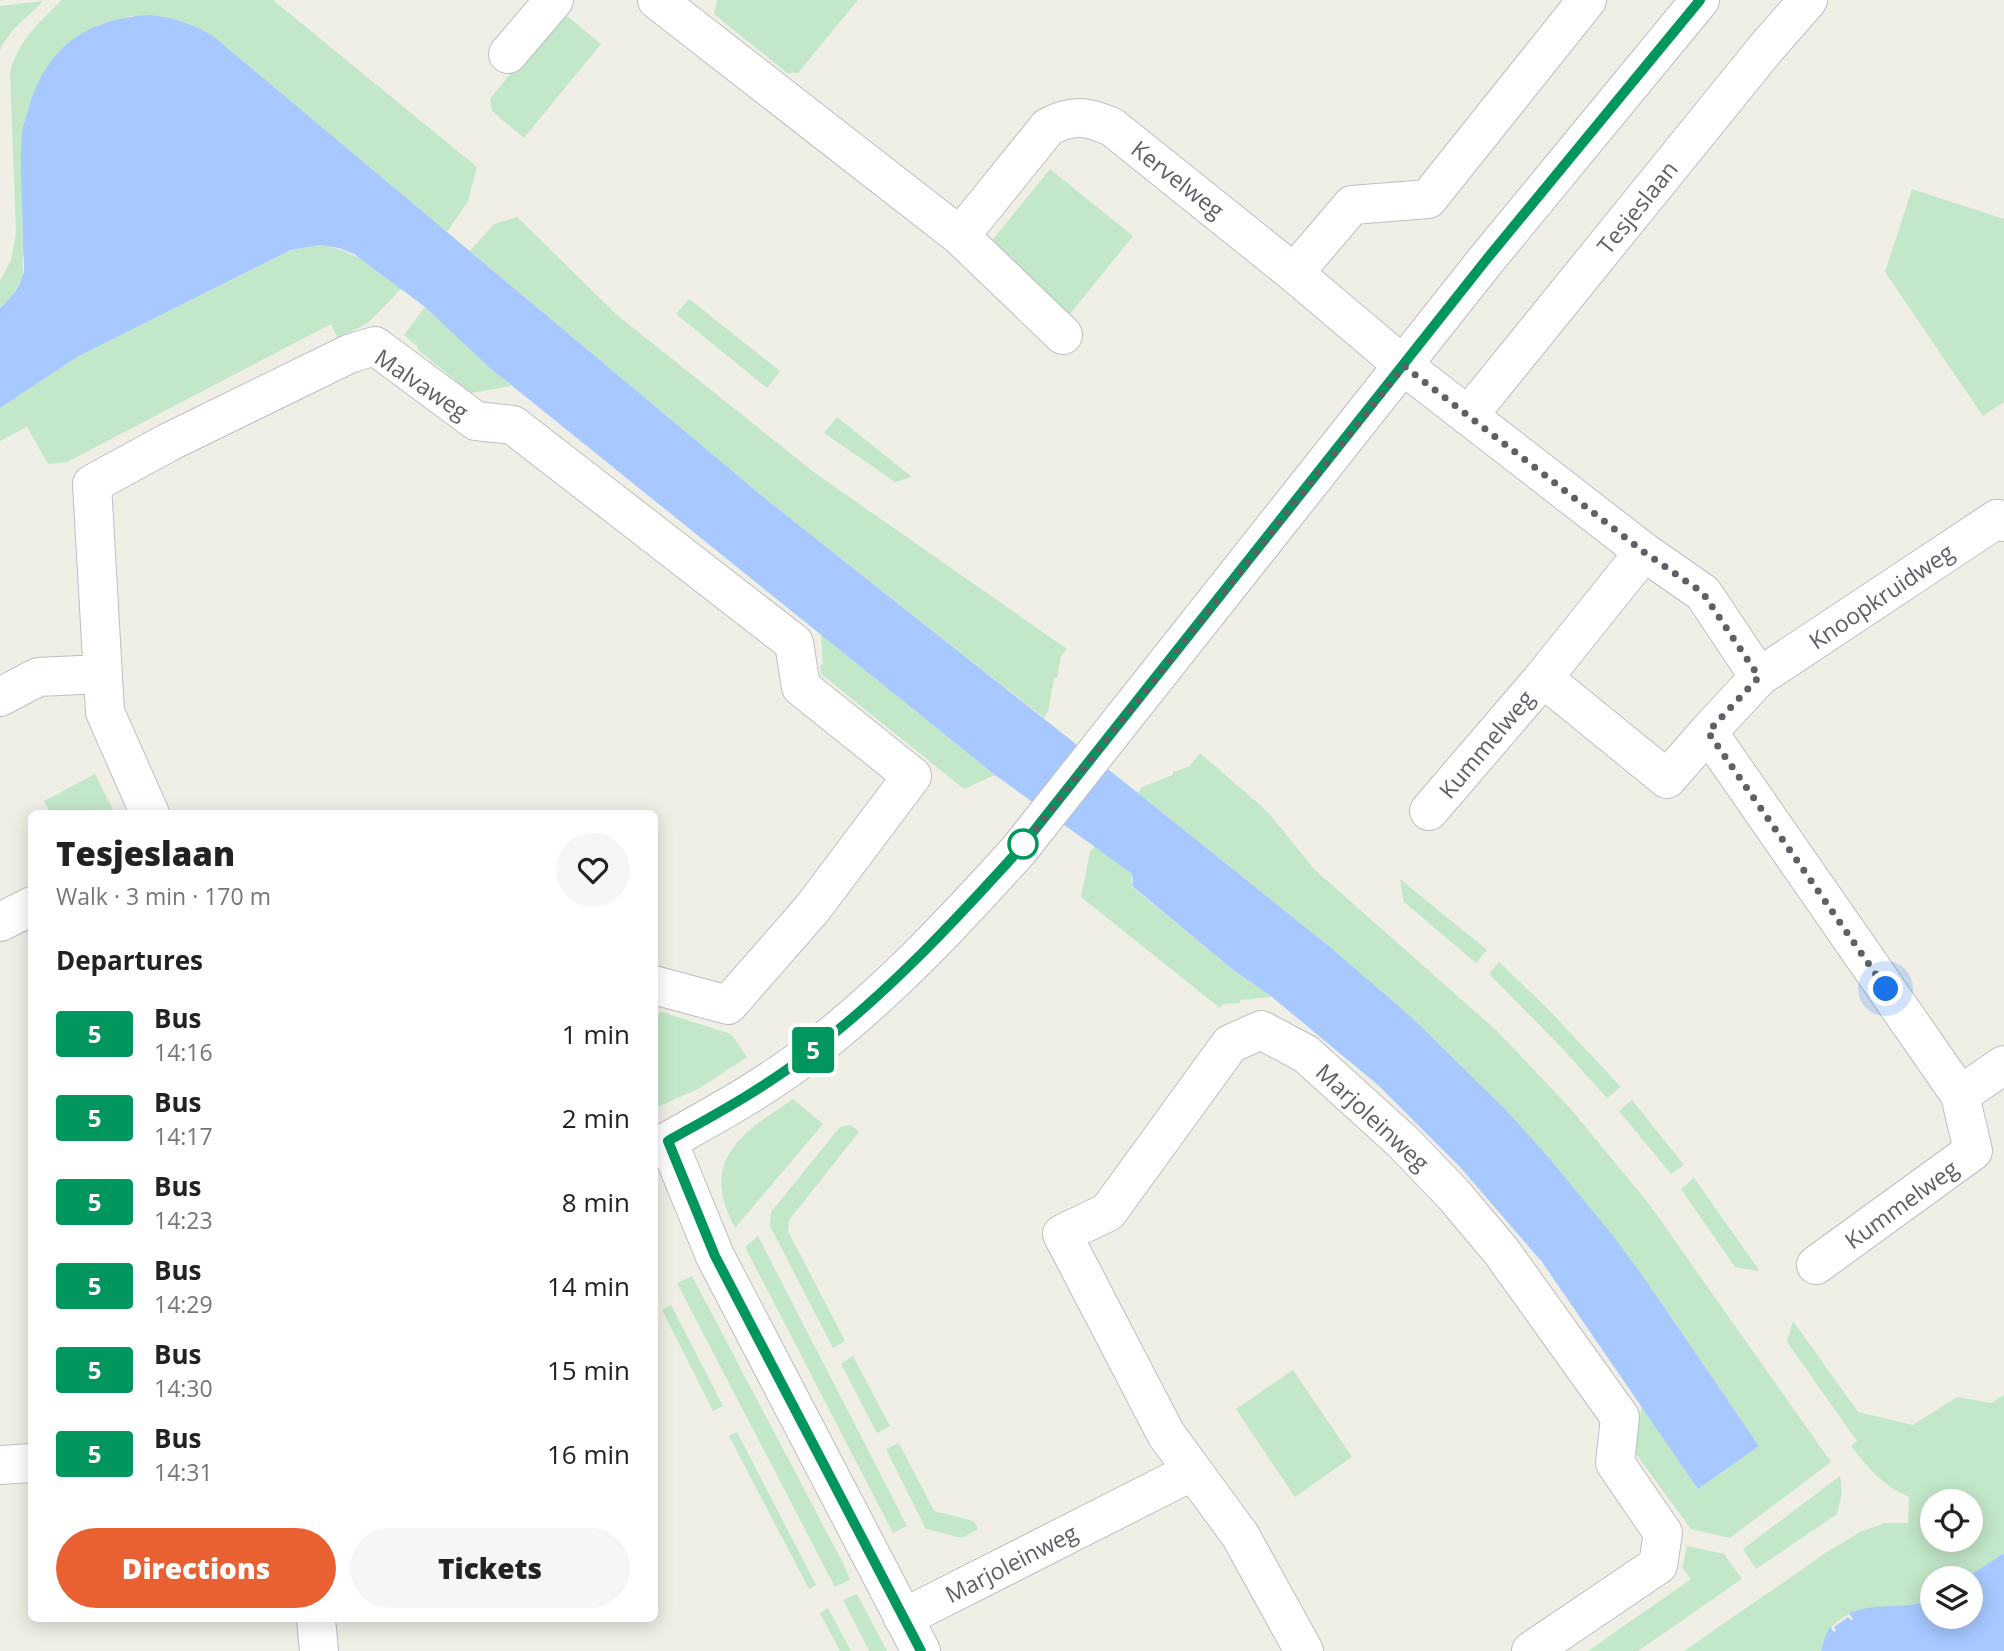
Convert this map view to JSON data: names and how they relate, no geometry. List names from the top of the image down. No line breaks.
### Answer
{"streets":{"street":["Kervelweg","Tesjeslaan","Malvaweg","Knoopkruidweg","Kummelweg","Marjoleinweg"]},"crossings":[["Knoopkruidweg","Kummelweg"]],"lines":["bus line 5"],"page":{"on_map":"5","heading":[["Tesjeslaan","Walk · 3 min · 170 m"],"Departures"],"list":[{"mark":"5","name":"Bus","note":"14:16","value":"1 min"},{"mark":"5","name":"Bus","note":"14:17","value":"2 min"},{"mark":"5","name":"Bus","note":"14:23","value":"8 min"},{"mark":"5","name":"Bus","note":"14:29","value":"14 min"},{"mark":"5","name":"Bus","note":"14:30","value":"15 min"},{"mark":"5","name":"Bus","note":"14:31","value":"16 min"}],"buttons":["Directions","Tickets"]}}
